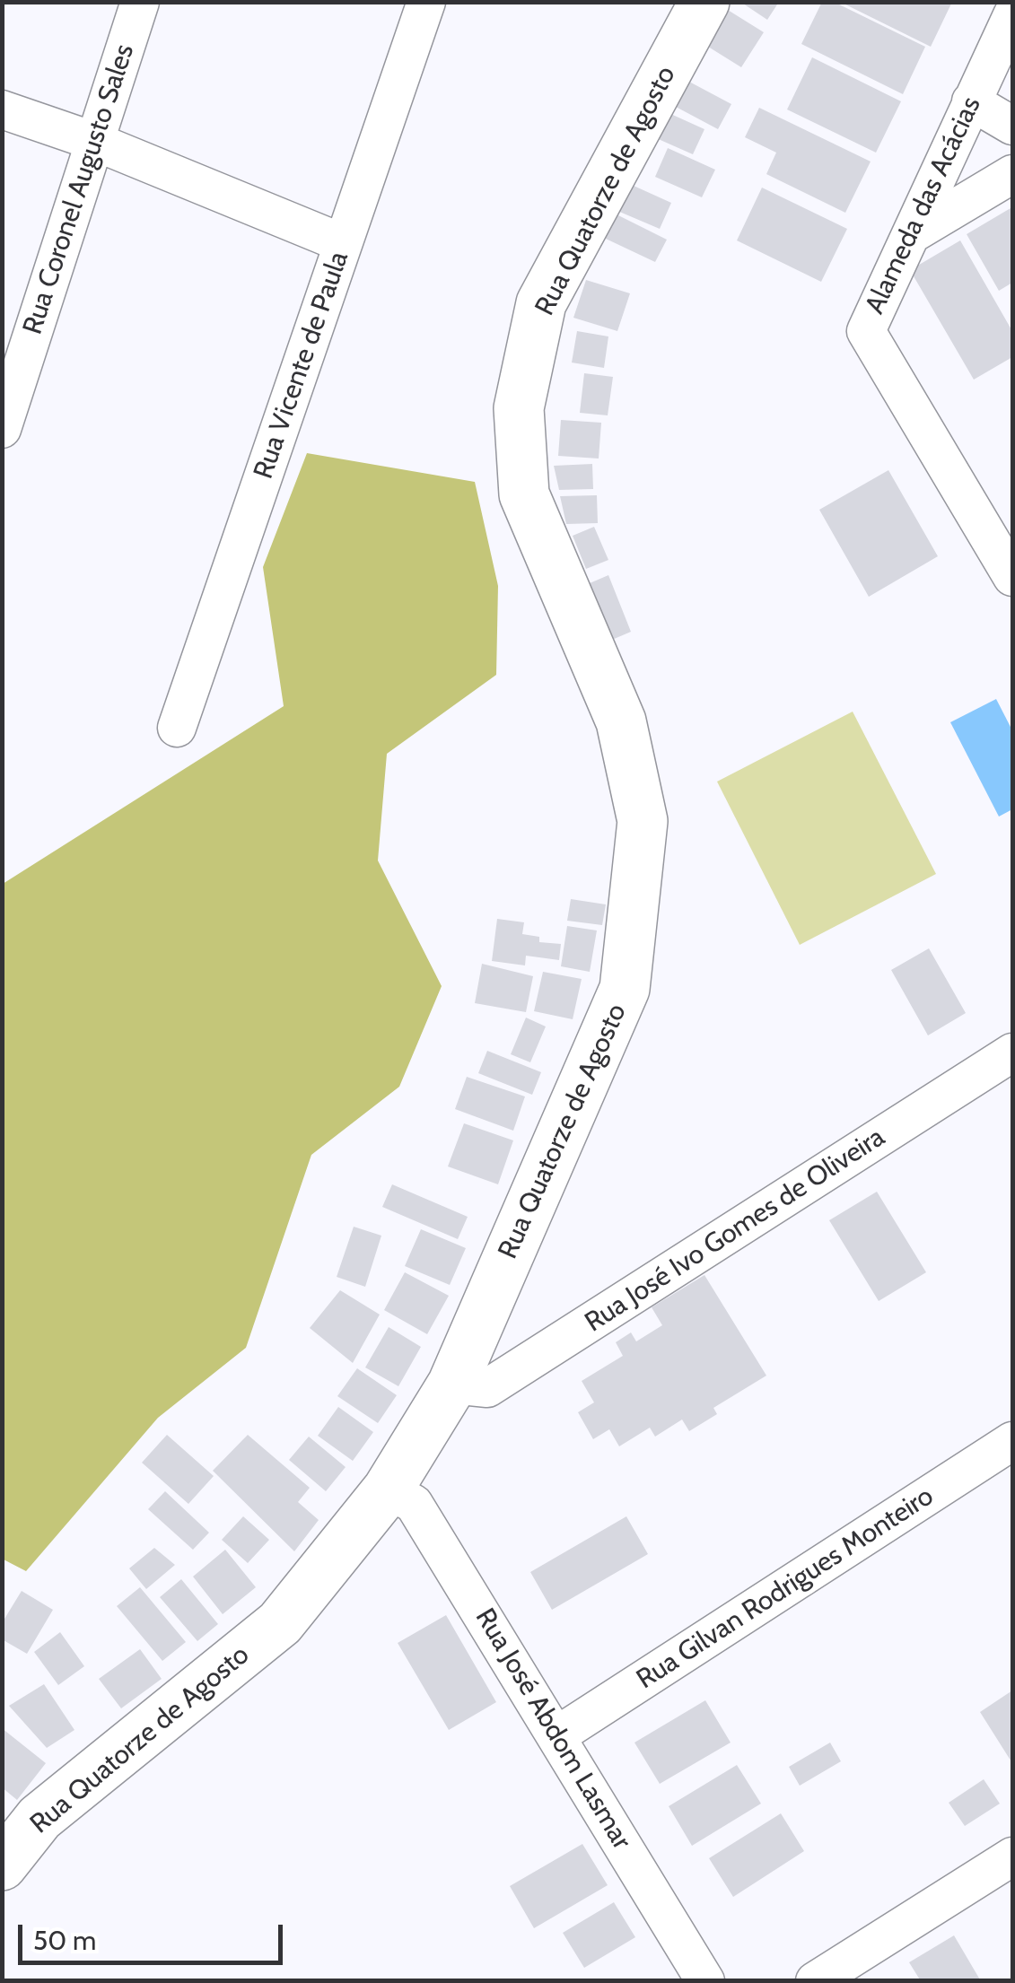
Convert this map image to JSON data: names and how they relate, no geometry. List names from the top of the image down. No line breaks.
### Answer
{"streets":{"street":["Rua Coronel Augusto Sales","Rua Quatorze de Agosto","Alameda das Acácias","Rua Vicente de Paula","Rua José Ivo Gomes de Oliveira","Rua Gilvan Rodrigues Monteiro","Rua José Abdom Lasmar"]},"crossings":[["Rua Quatorze de Agosto","Rua José Ivo Gomes de Oliveira"],["Rua Quatorze de Agosto","Rua José Abdom Lasmar"],["Rua Gilvan Rodrigues Monteiro","Rua José Abdom Lasmar"]],"scale_bar":"50 m"}
